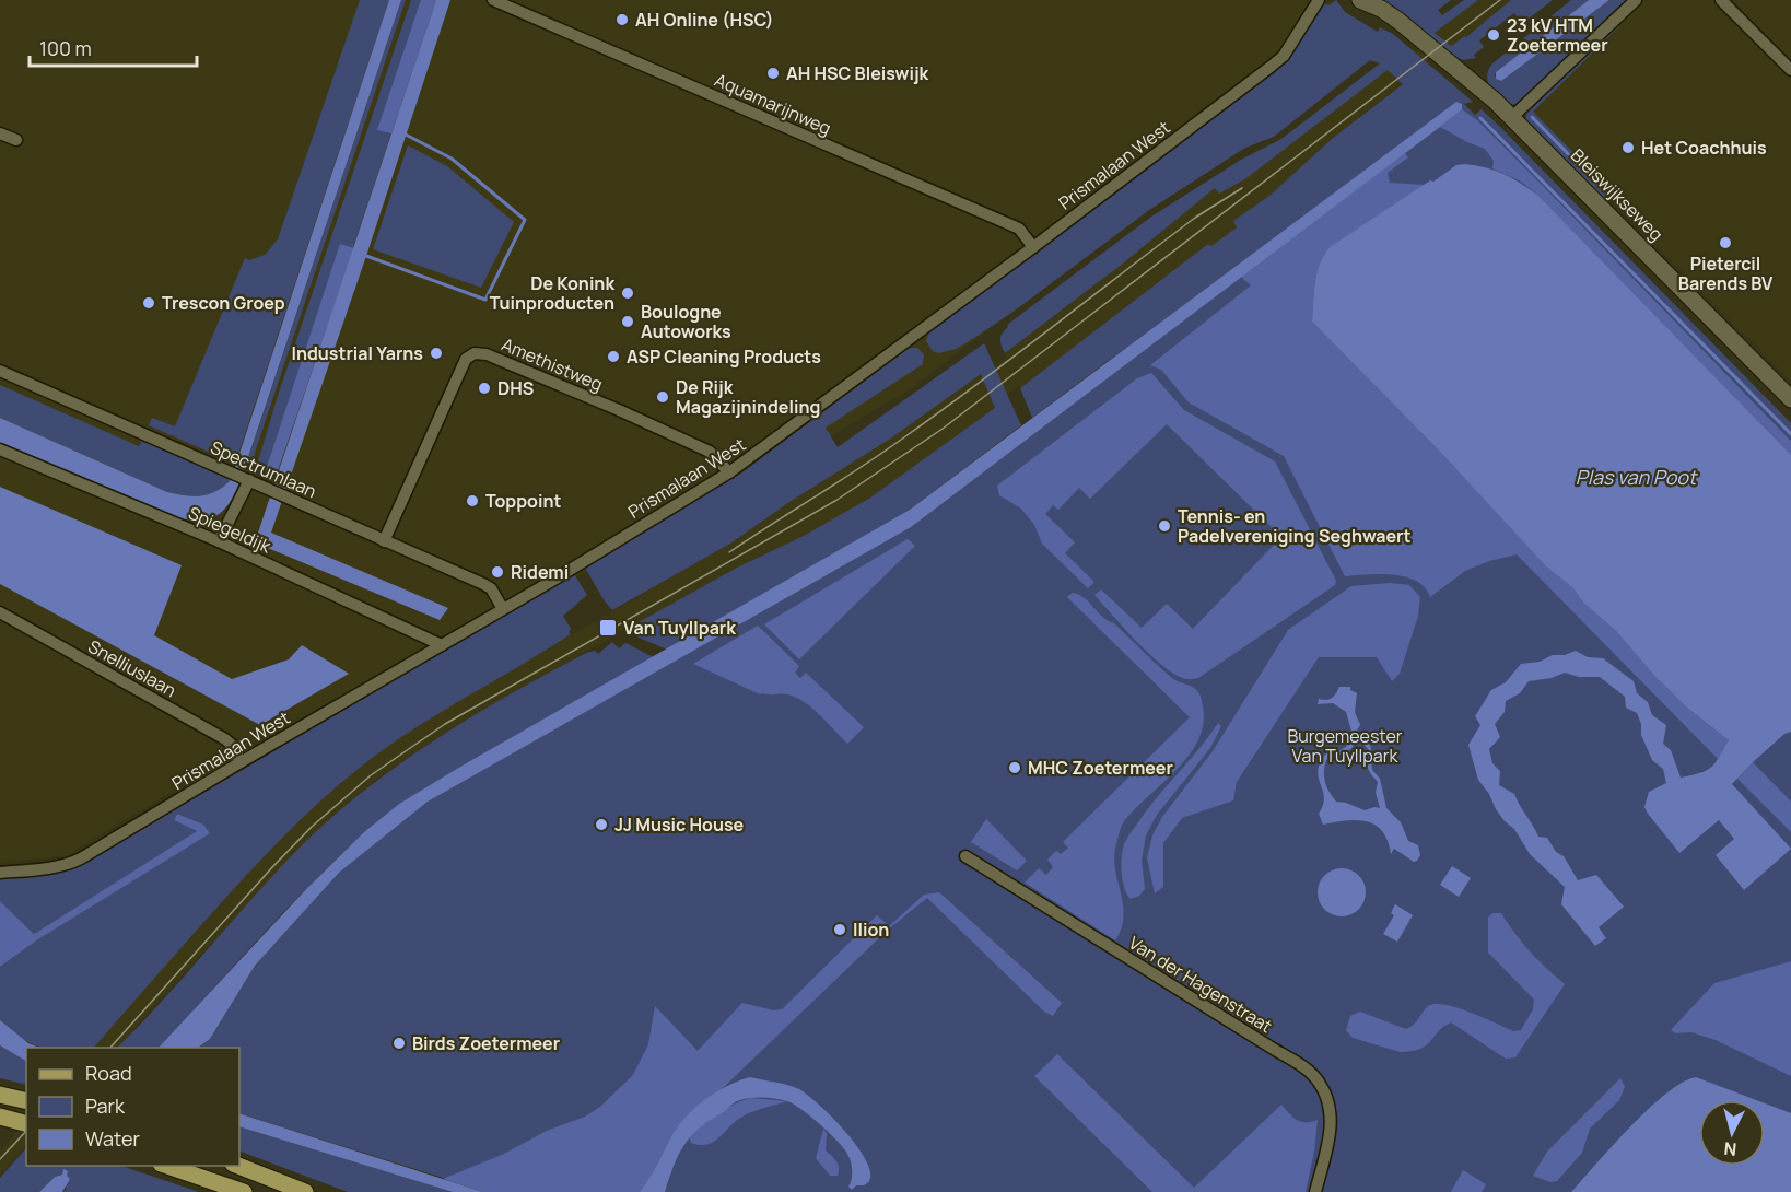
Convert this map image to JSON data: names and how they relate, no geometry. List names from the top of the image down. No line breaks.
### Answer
{"streets":{"street":["Aquamarijnweg","Prismalaan West","Bleiswijkseweg","Amethistweg","Spectrumlaan","Spiegeldijk","Snelliuslaan","Van der Hagenstraat"]},"crossings":[["Aquamarijnweg","Prismalaan West"],["Prismalaan West","Amethistweg"],["Prismalaan West","Spectrumlaan"],["Prismalaan West","Spiegeldijk"],["Prismalaan West","Snelliuslaan"],["Amethistweg","Spectrumlaan"]],"water":["Plas van Poot"],"parks":["Burgemeester Van Tuyllpark"],"places":{"other":["AH Online (HSC)","23 kV HTM Zoetermeer","AH HSC Bleiswijk","Het Coachhuis","Pietercil Barends BV","De Konink Tuinproducten","Trescon Groep","Boulogne Autoworks","Industrial Yarns","ASP Cleaning Products","DHS","De Rijk Magazijnindeling","Toppoint","Tennis- en Padelvereniging Seghwaert","Ridemi","MHC Zoetermeer","JJ Music House","Ilion","Birds Zoetermeer"],"transit":["Van Tuyllpark"]},"legend":["Road","Park","Water"],"scale_bar":"100 m","north":"bottom"}
